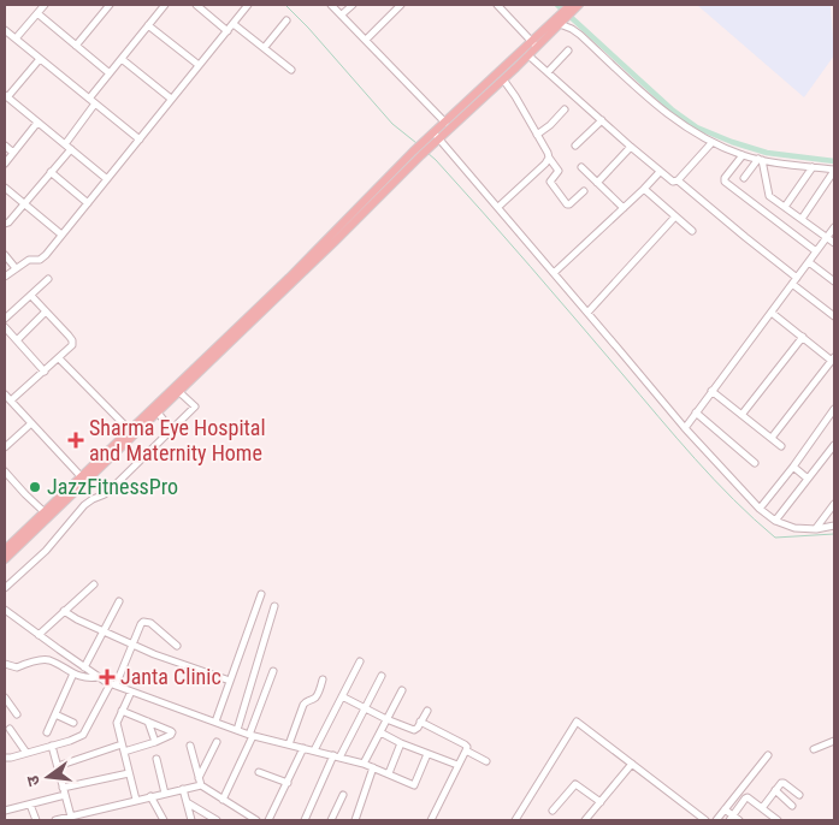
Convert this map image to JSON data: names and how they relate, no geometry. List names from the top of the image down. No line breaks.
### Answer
{"places":{"health":["Sharma Eye Hospital and Maternity Home","Janta Clinic"],"other":["JazzFitnessPro"]},"north":"left"}
